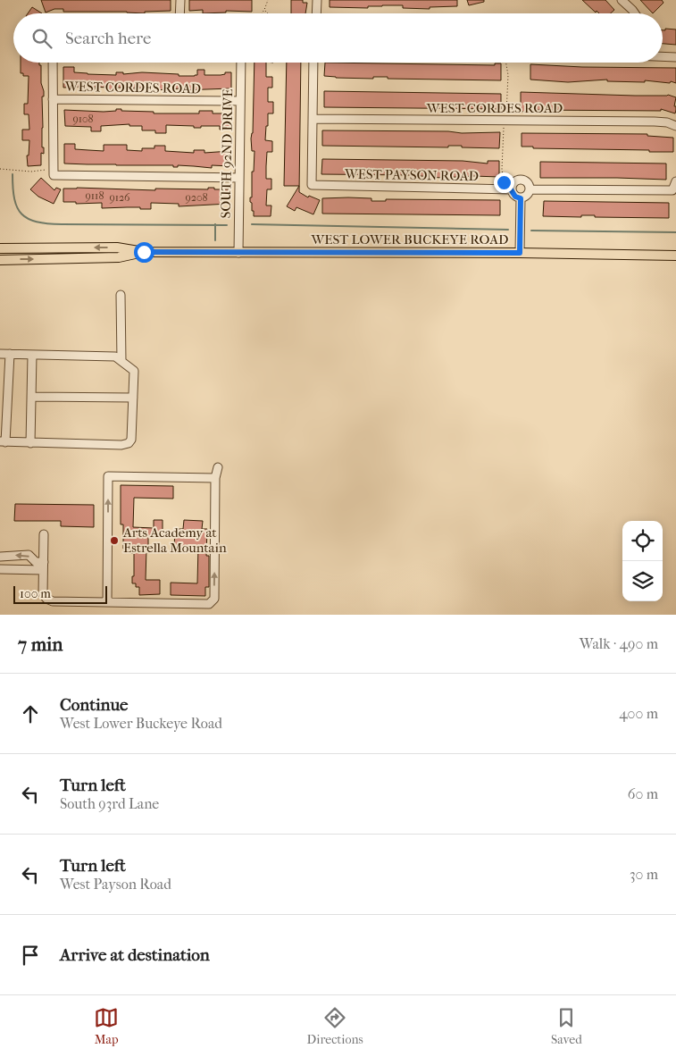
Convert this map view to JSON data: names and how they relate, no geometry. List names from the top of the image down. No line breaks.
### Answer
{"streets":{"main road":["WEST LOWER BUCKEYE ROAD"],"street":["WEST CORDES ROAD","SOUTH 92ND DRIVE","WEST PAYSON ROAD"]},"crossings":[["WEST CORDES ROAD","SOUTH 92ND DRIVE"],["WEST CORDES ROAD","WEST PAYSON ROAD"],["SOUTH 92ND DRIVE","WEST LOWER BUCKEYE ROAD"]],"places":["Arts Academy at Estrella Mountain"],"house_numbers":["9108","9118","9126","9208"],"scale_bar":"100 m","page":{"search":"Search here","scale":"100 m","heading":["7 min","Walk · 490 m"],"list":[["Continue","West Lower Buckeye Road","400 m"],["Turn left","South 93rd Lane","60 m"],["Turn left","West Payson Road","30 m"],"Arrive at destination"],"nav":["Map","Directions","Saved"]}}
